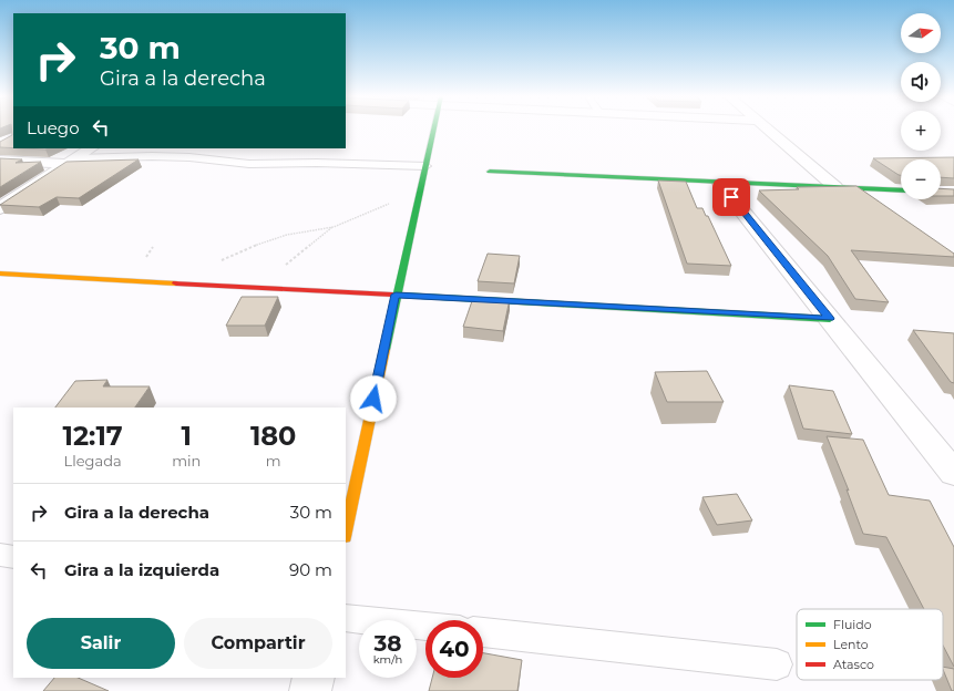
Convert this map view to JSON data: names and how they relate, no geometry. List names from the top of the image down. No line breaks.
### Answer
{"legend":["Fluido","Lento","Atasco"],"north":"right","page":{"map_buttons":["+","−"],"turn":["30 m","Gira a la derecha"],"then":"Luego","eta":["12:17","Llegada","1","min","180","m"],"list":[{"name":"Gira a la derecha","value":"30 m"},{"name":"Gira a la izquierda","value":"90 m"}],"buttons":["Salir","Compartir"],"speed":"38 km/h","limit":"40"}}
